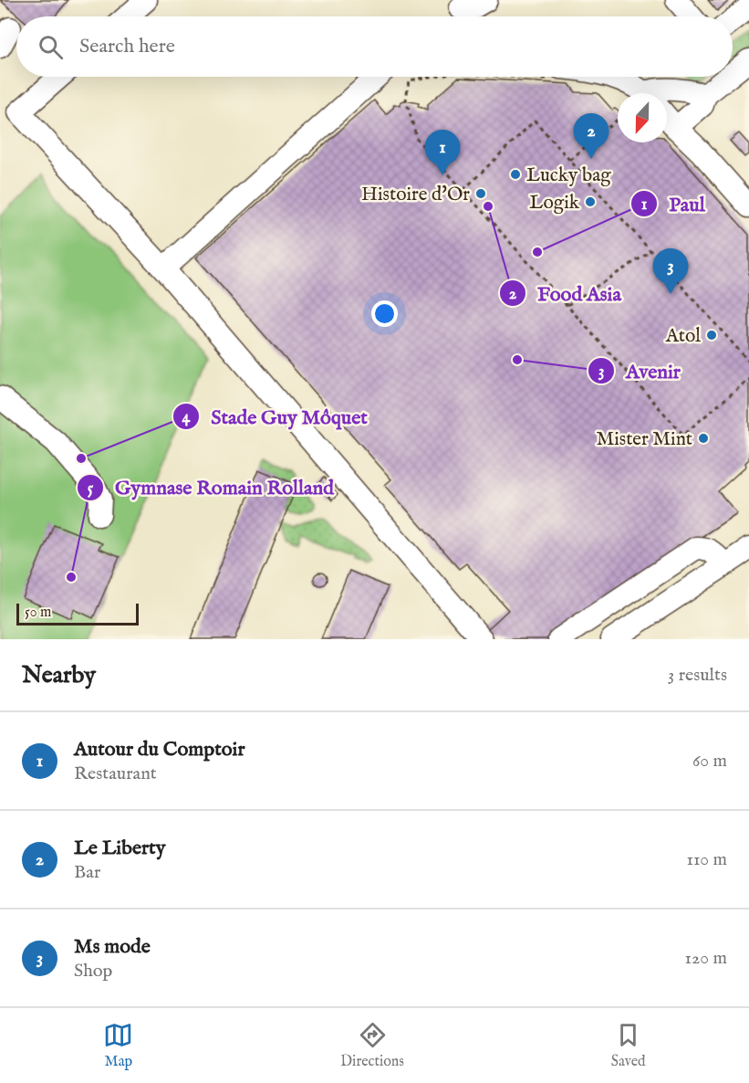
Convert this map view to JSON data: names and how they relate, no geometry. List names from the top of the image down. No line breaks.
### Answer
{"places":["Lucky bag","Histoire d'Or","Logik","Food Asia","Paul","Atol","Avenir","Mister Mint","Stade Guy Môquet","Gymnase Romain Rolland"],"scale_bar":"50 m","north":"bottom","page":{"search":"Search here","pins":["2","1","3"],"scale":"50 m","heading":["Nearby","3 results"],"list":[{"mark":"1","name":"Autour du Comptoir","note":"Restaurant","value":"60 m"},{"mark":"2","name":"Le Liberty","note":"Bar","value":"110 m"},{"mark":"3","name":"Ms mode","note":"Shop","value":"120 m"}],"nav":["Map","Directions","Saved"]}}
